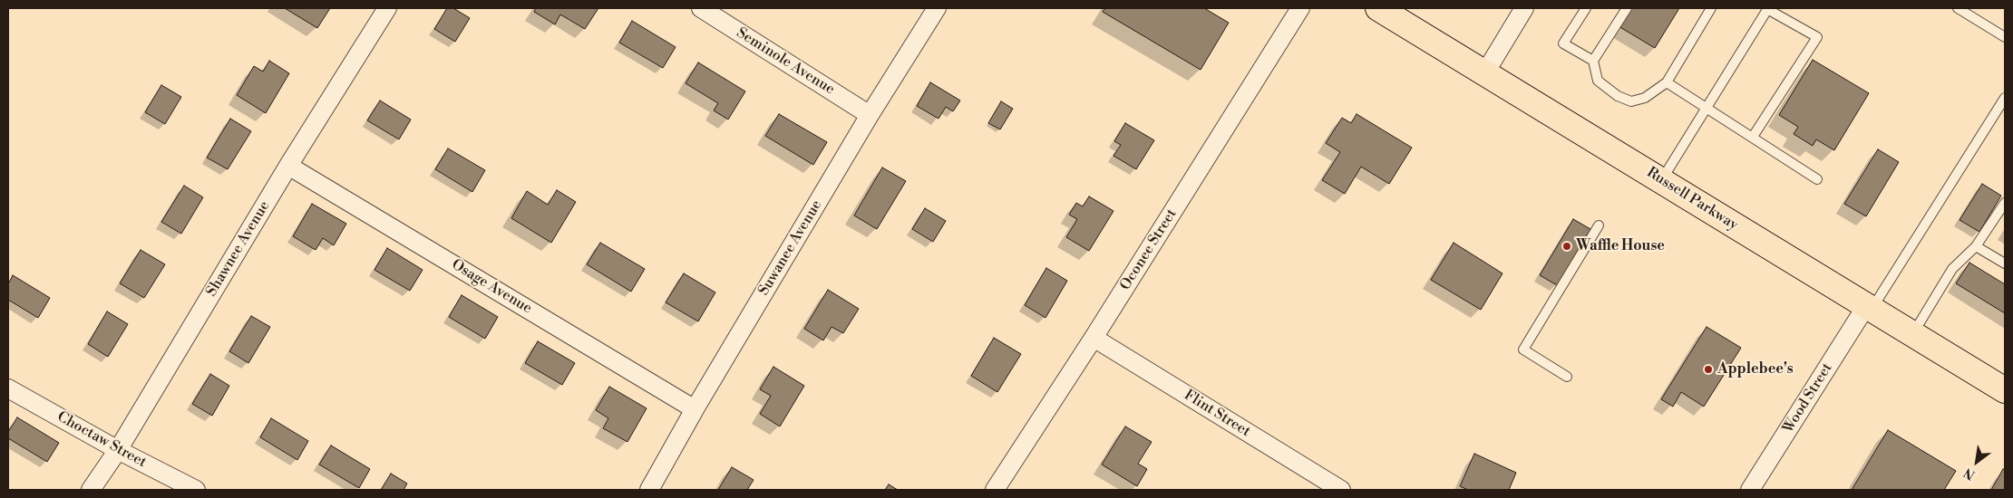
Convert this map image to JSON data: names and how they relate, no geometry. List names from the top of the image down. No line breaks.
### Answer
{"streets":{"main road":["Russell Parkway"],"street":["Seminole Avenue","Suwanee Avenue","Shawnee Avenue","Oconee Street","Osage Avenue","Wood Street","Flint Street","Choctaw Street"]},"crossings":[["Seminole Avenue","Suwanee Avenue"],["Russell Parkway","Wood Street"],["Suwanee Avenue","Osage Avenue"],["Shawnee Avenue","Osage Avenue"],["Shawnee Avenue","Choctaw Street"],["Oconee Street","Flint Street"]],"places":["Waffle House","Applebee's"],"north":"bottom left"}
